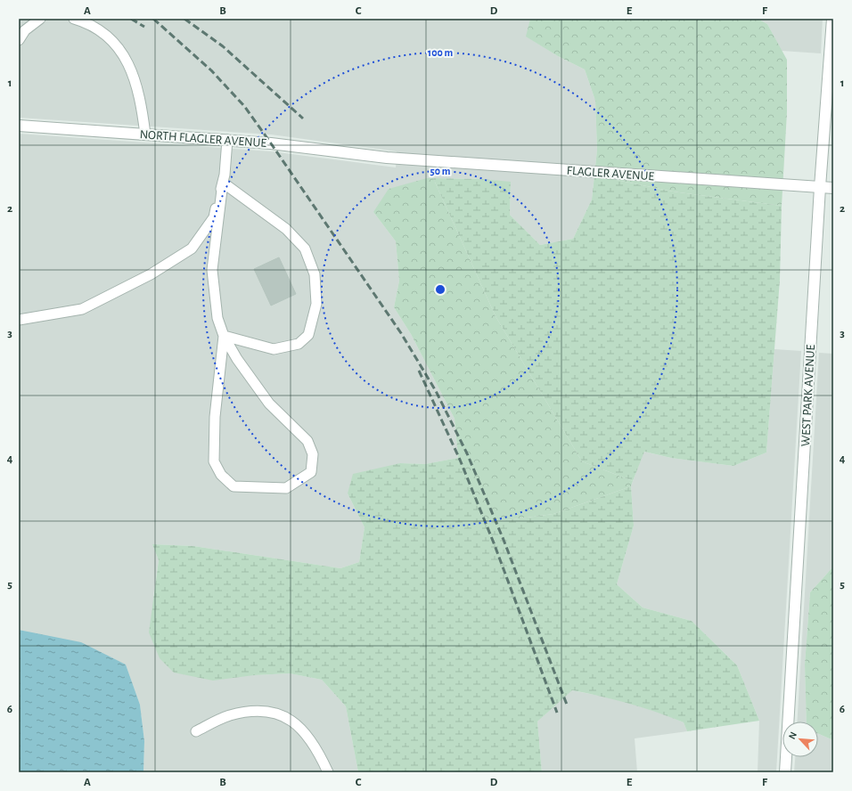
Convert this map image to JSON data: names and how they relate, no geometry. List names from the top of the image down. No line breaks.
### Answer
{"streets":{"street":["NORTH FLAGLER AVENUE","FLAGLER AVENUE","WEST PARK AVENUE"]},"crossings":[["NORTH FLAGLER AVENUE","FLAGLER AVENUE"],["FLAGLER AVENUE","WEST PARK AVENUE"]],"north":"top left","grid":{"columns":["A","B","C","D","E","F"],"rows":["1","2","3","4","5","6"]},"rings":["100 m","50 m"]}
